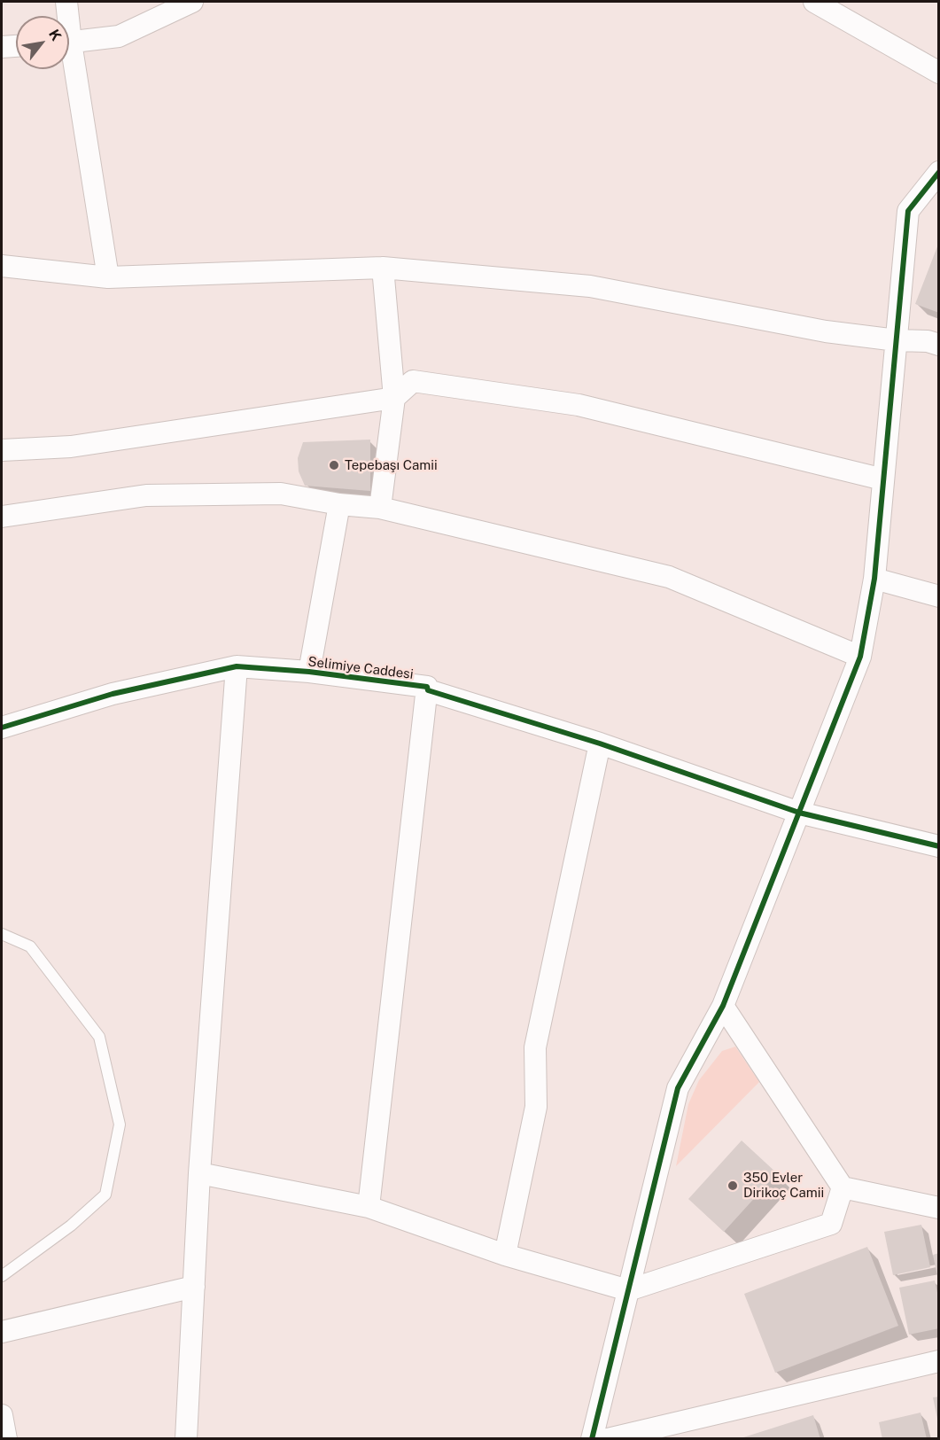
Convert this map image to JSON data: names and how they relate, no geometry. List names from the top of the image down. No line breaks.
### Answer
{"streets":{"street":["Selimiye Caddesi"]},"places":["Tepebaşı Camii","350 Evler Dirikoç Camii"],"north":"top right"}
